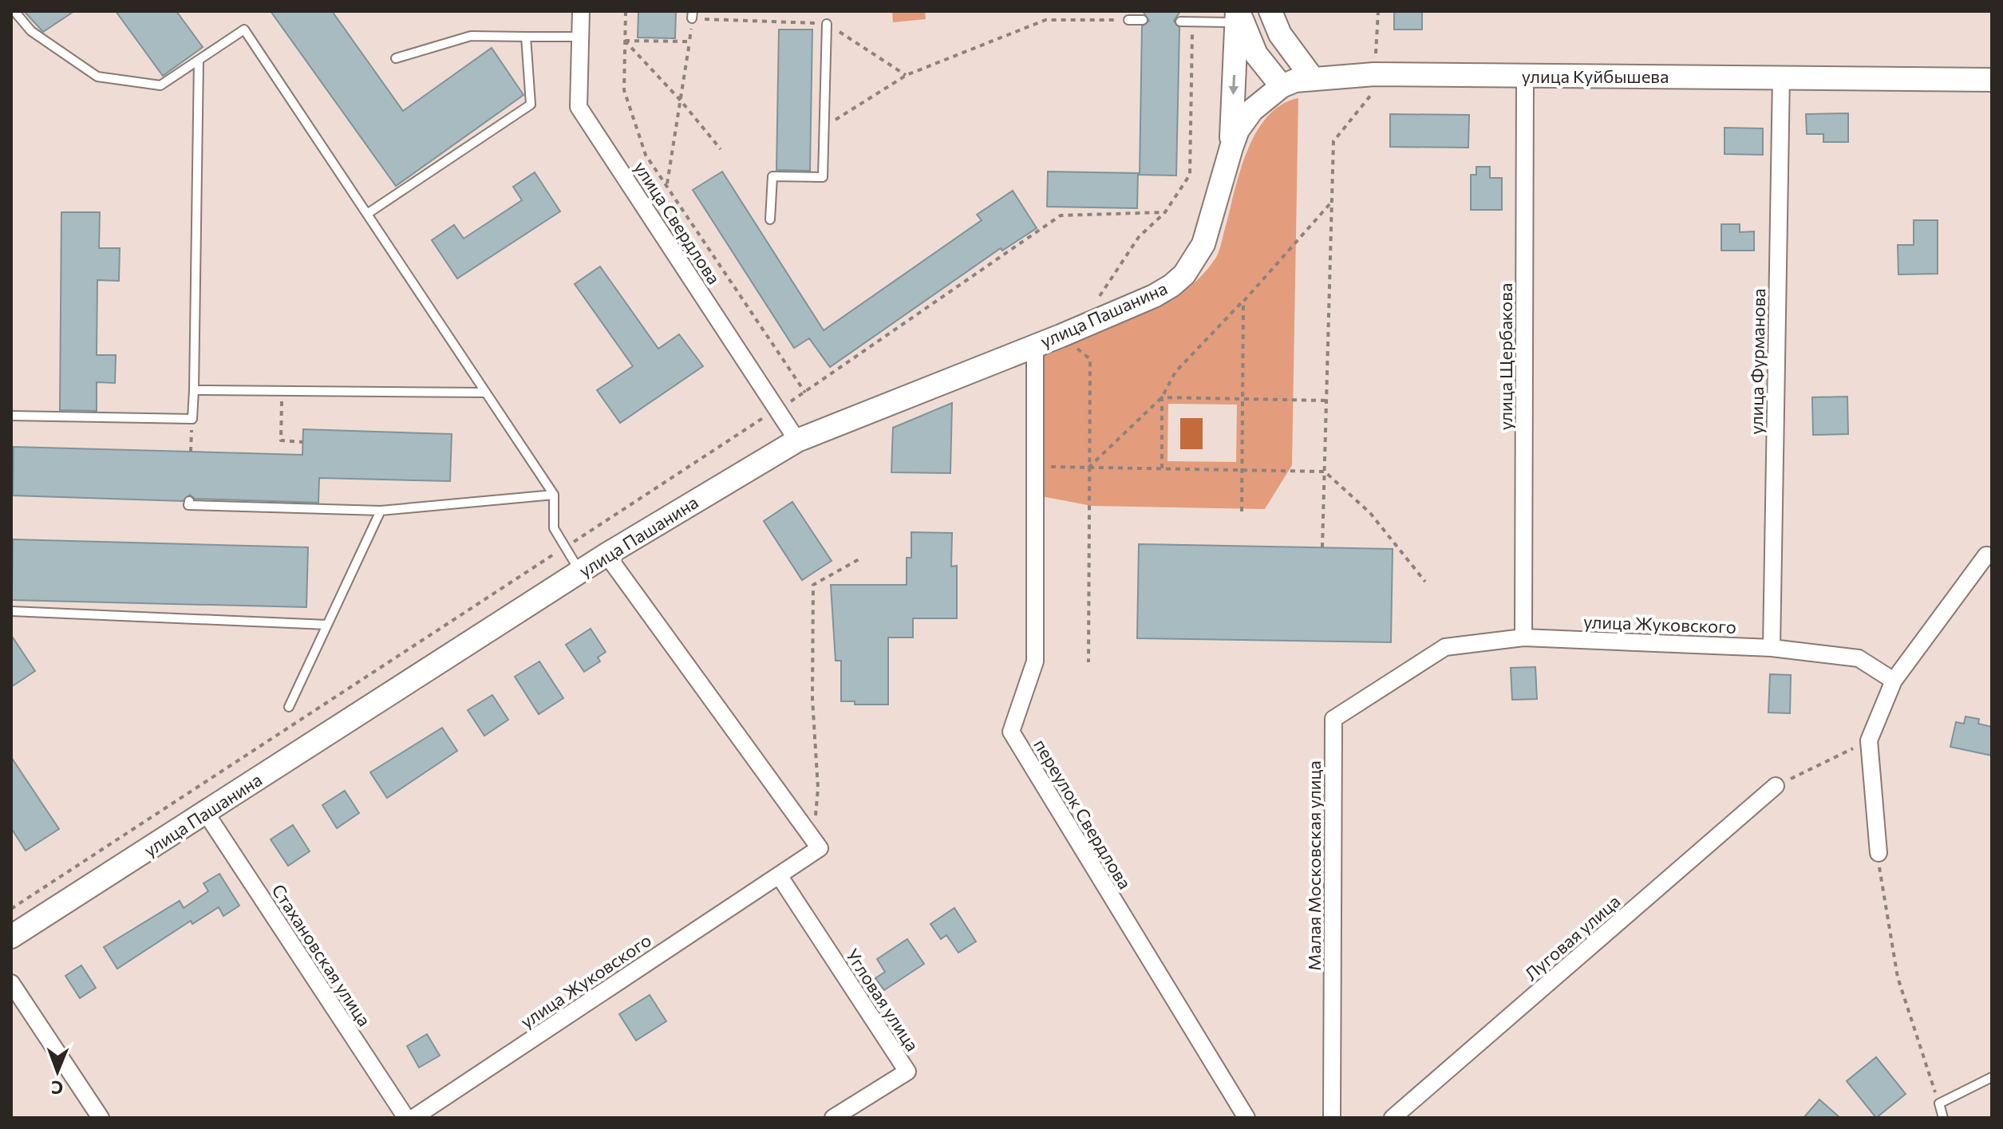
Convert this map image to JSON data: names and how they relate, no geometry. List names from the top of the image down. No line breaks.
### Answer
{"streets":{"main road":["улица Куйбышева","улица Пашанина"],"street":["улица Свердлова","улица Щербакова","улица Фурманова","улица Жуковского","переулок Свердлова","Малая Московская улица","Луговая улица","Стахановская улица","Угловая улица"]},"crossings":[["улица Куйбышева","улица Пашанина"],["улица Куйбышева","улица Щербакова"],["улица Куйбышева","улица Фурманова"],["улица Свердлова","улица Пашанина"],["улица Пашанина","переулок Свердлова"],["улица Пашанина","Стахановская улица"],["улица Щербакова","улица Жуковского"],["улица Фурманова","улица Жуковского"],["улица Жуковского","Малая Московская улица"],["улица Жуковского","Угловая улица"]],"north":"bottom"}
